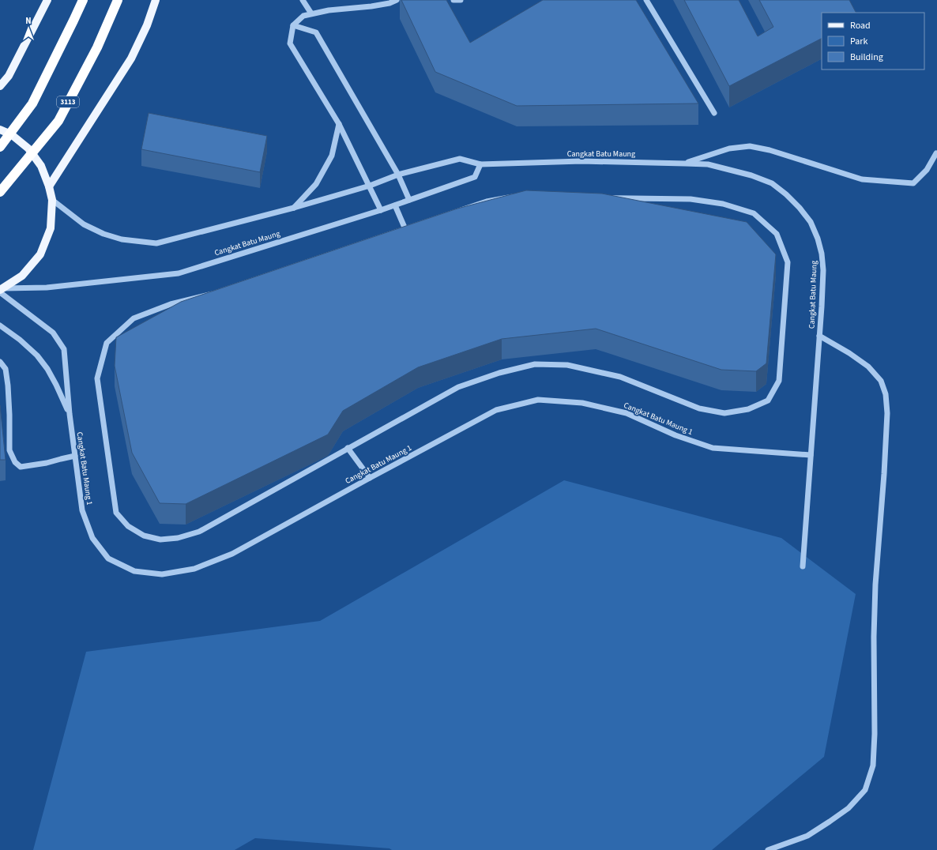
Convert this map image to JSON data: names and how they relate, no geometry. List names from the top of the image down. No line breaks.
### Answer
{"streets":{"highway":["3113"],"street":["Cangkat Batu Maung","Cangkat Batu Maung 1"]},"crossings":[["Cangkat Batu Maung","Cangkat Batu Maung 1"]],"legend":["Road","Park","Building"],"north":"top"}
